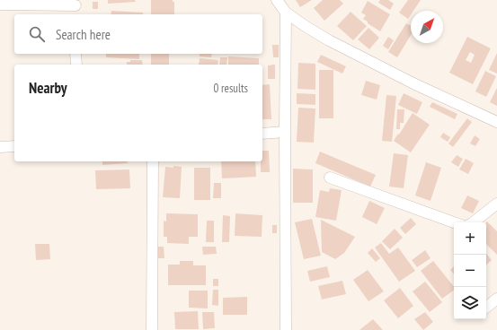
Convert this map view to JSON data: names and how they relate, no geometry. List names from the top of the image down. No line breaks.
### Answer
{"north":"top right","page":{"search":"Search here","heading":["Nearby","0 results"],"map_buttons":["+","−"]}}
